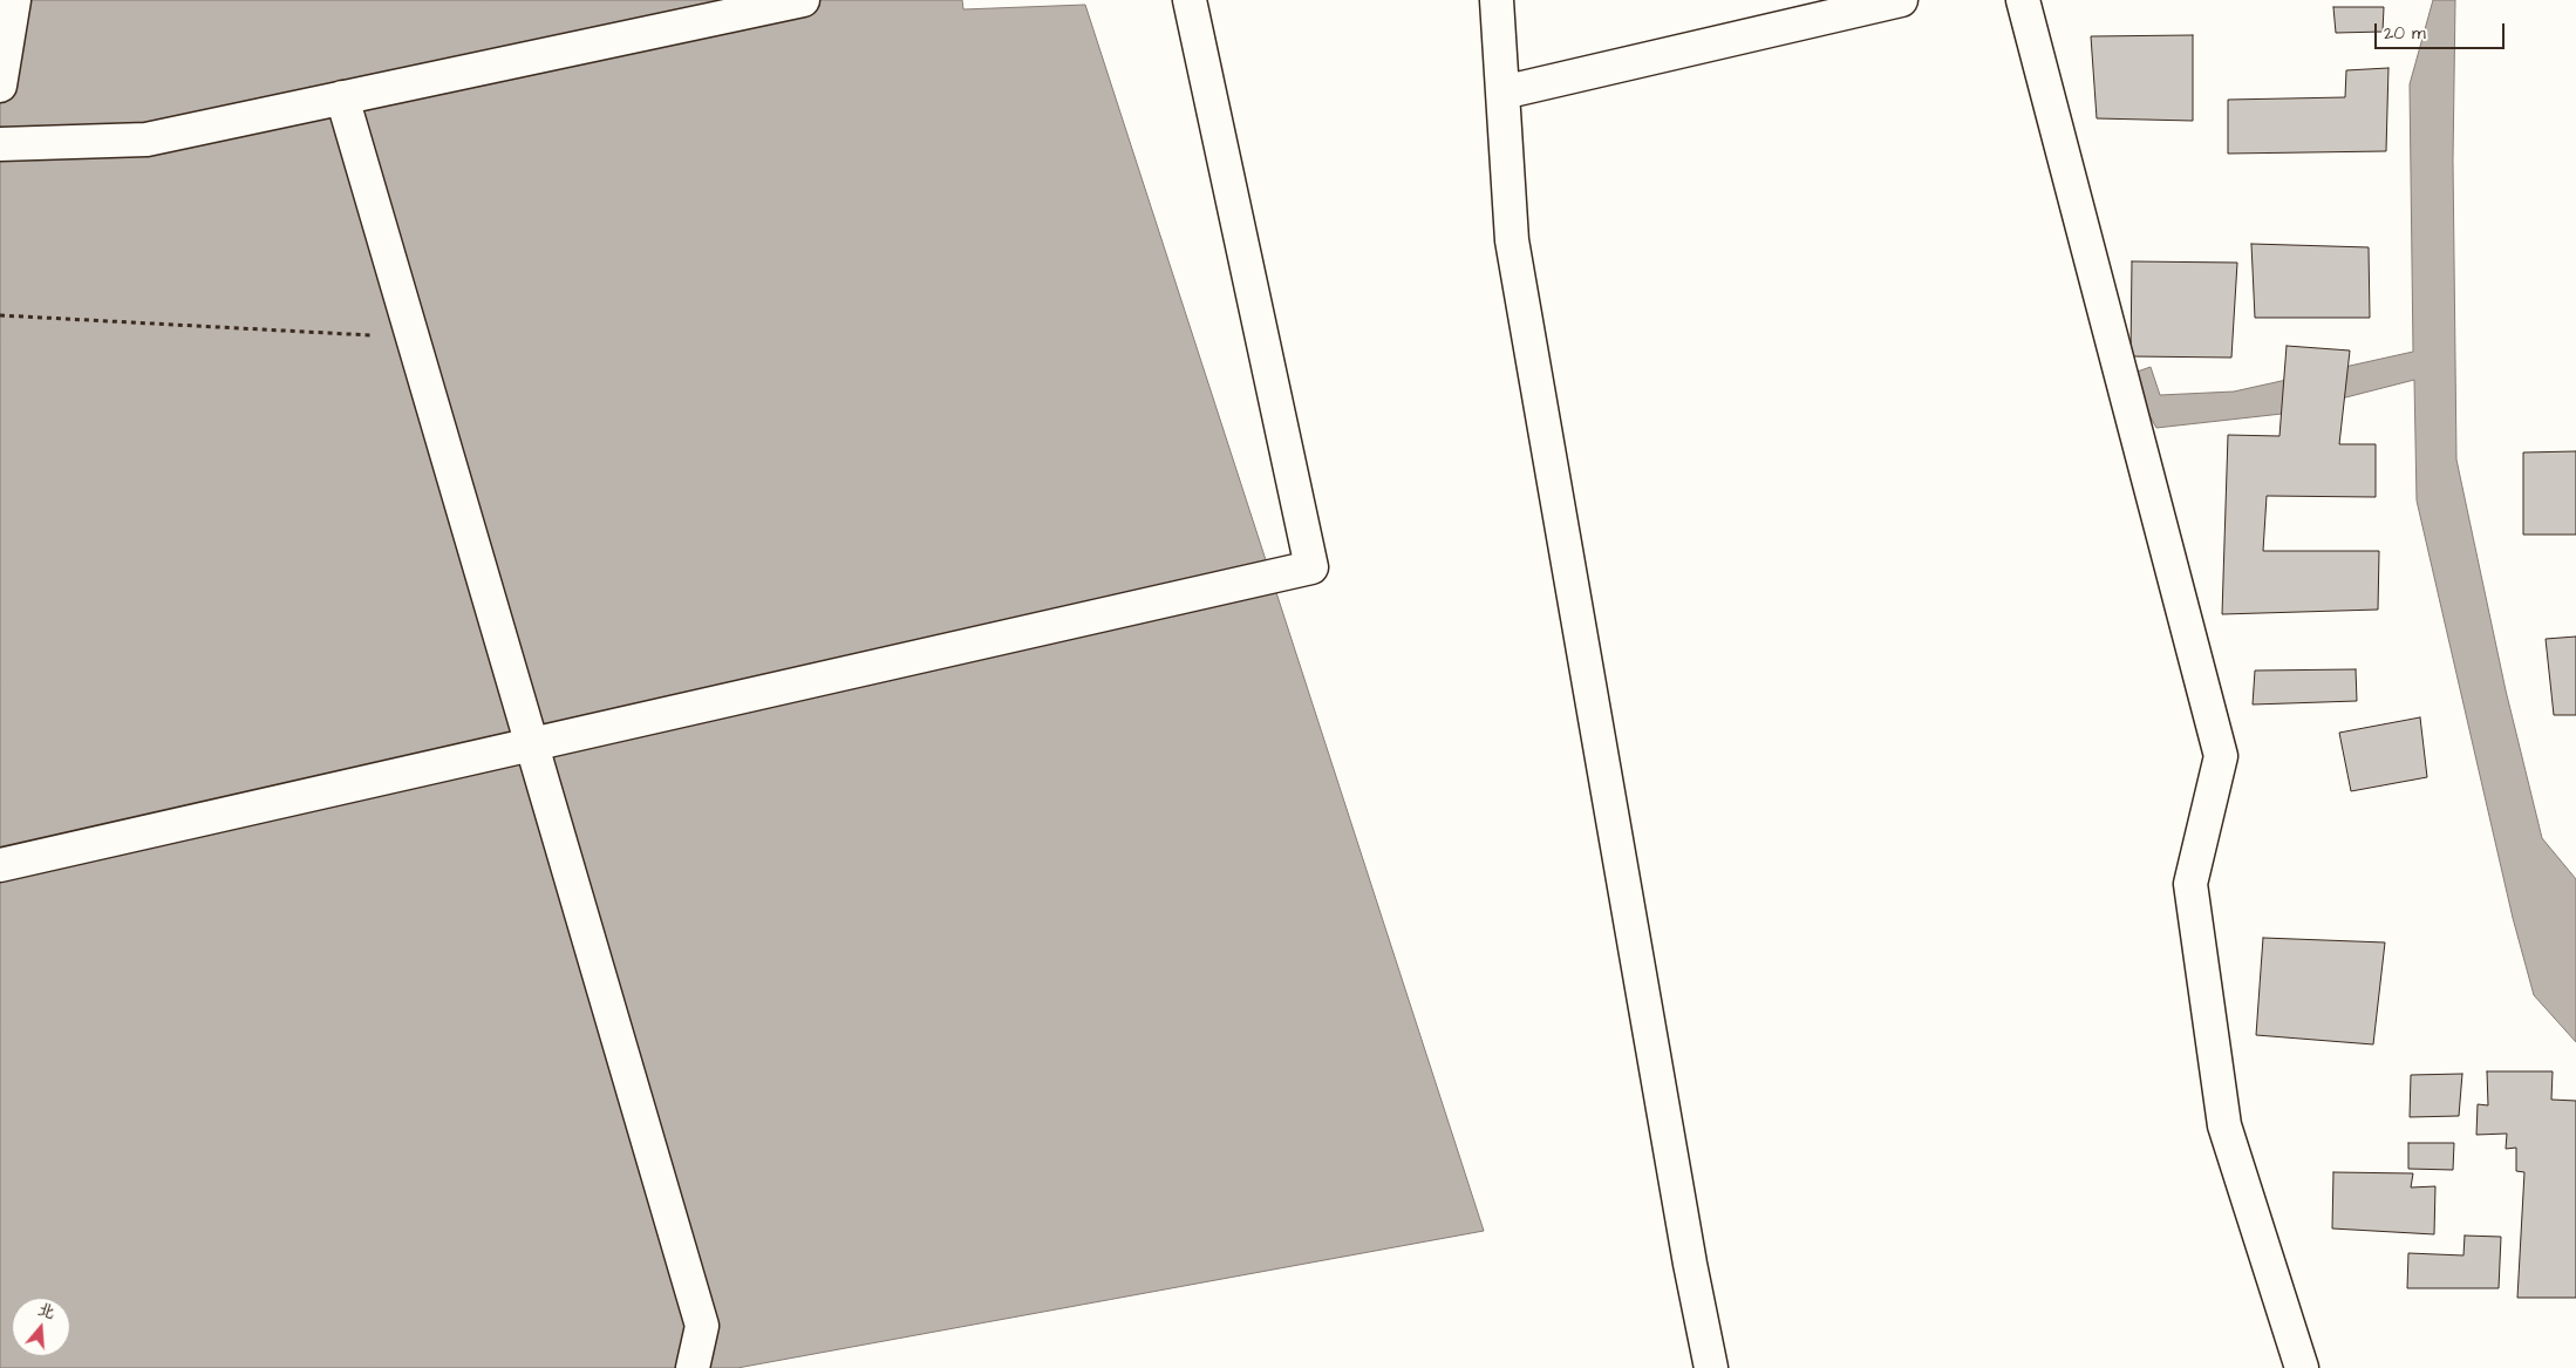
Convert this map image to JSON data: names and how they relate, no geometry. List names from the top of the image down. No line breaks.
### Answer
{"scale_bar":"20 m","north":"top"}
